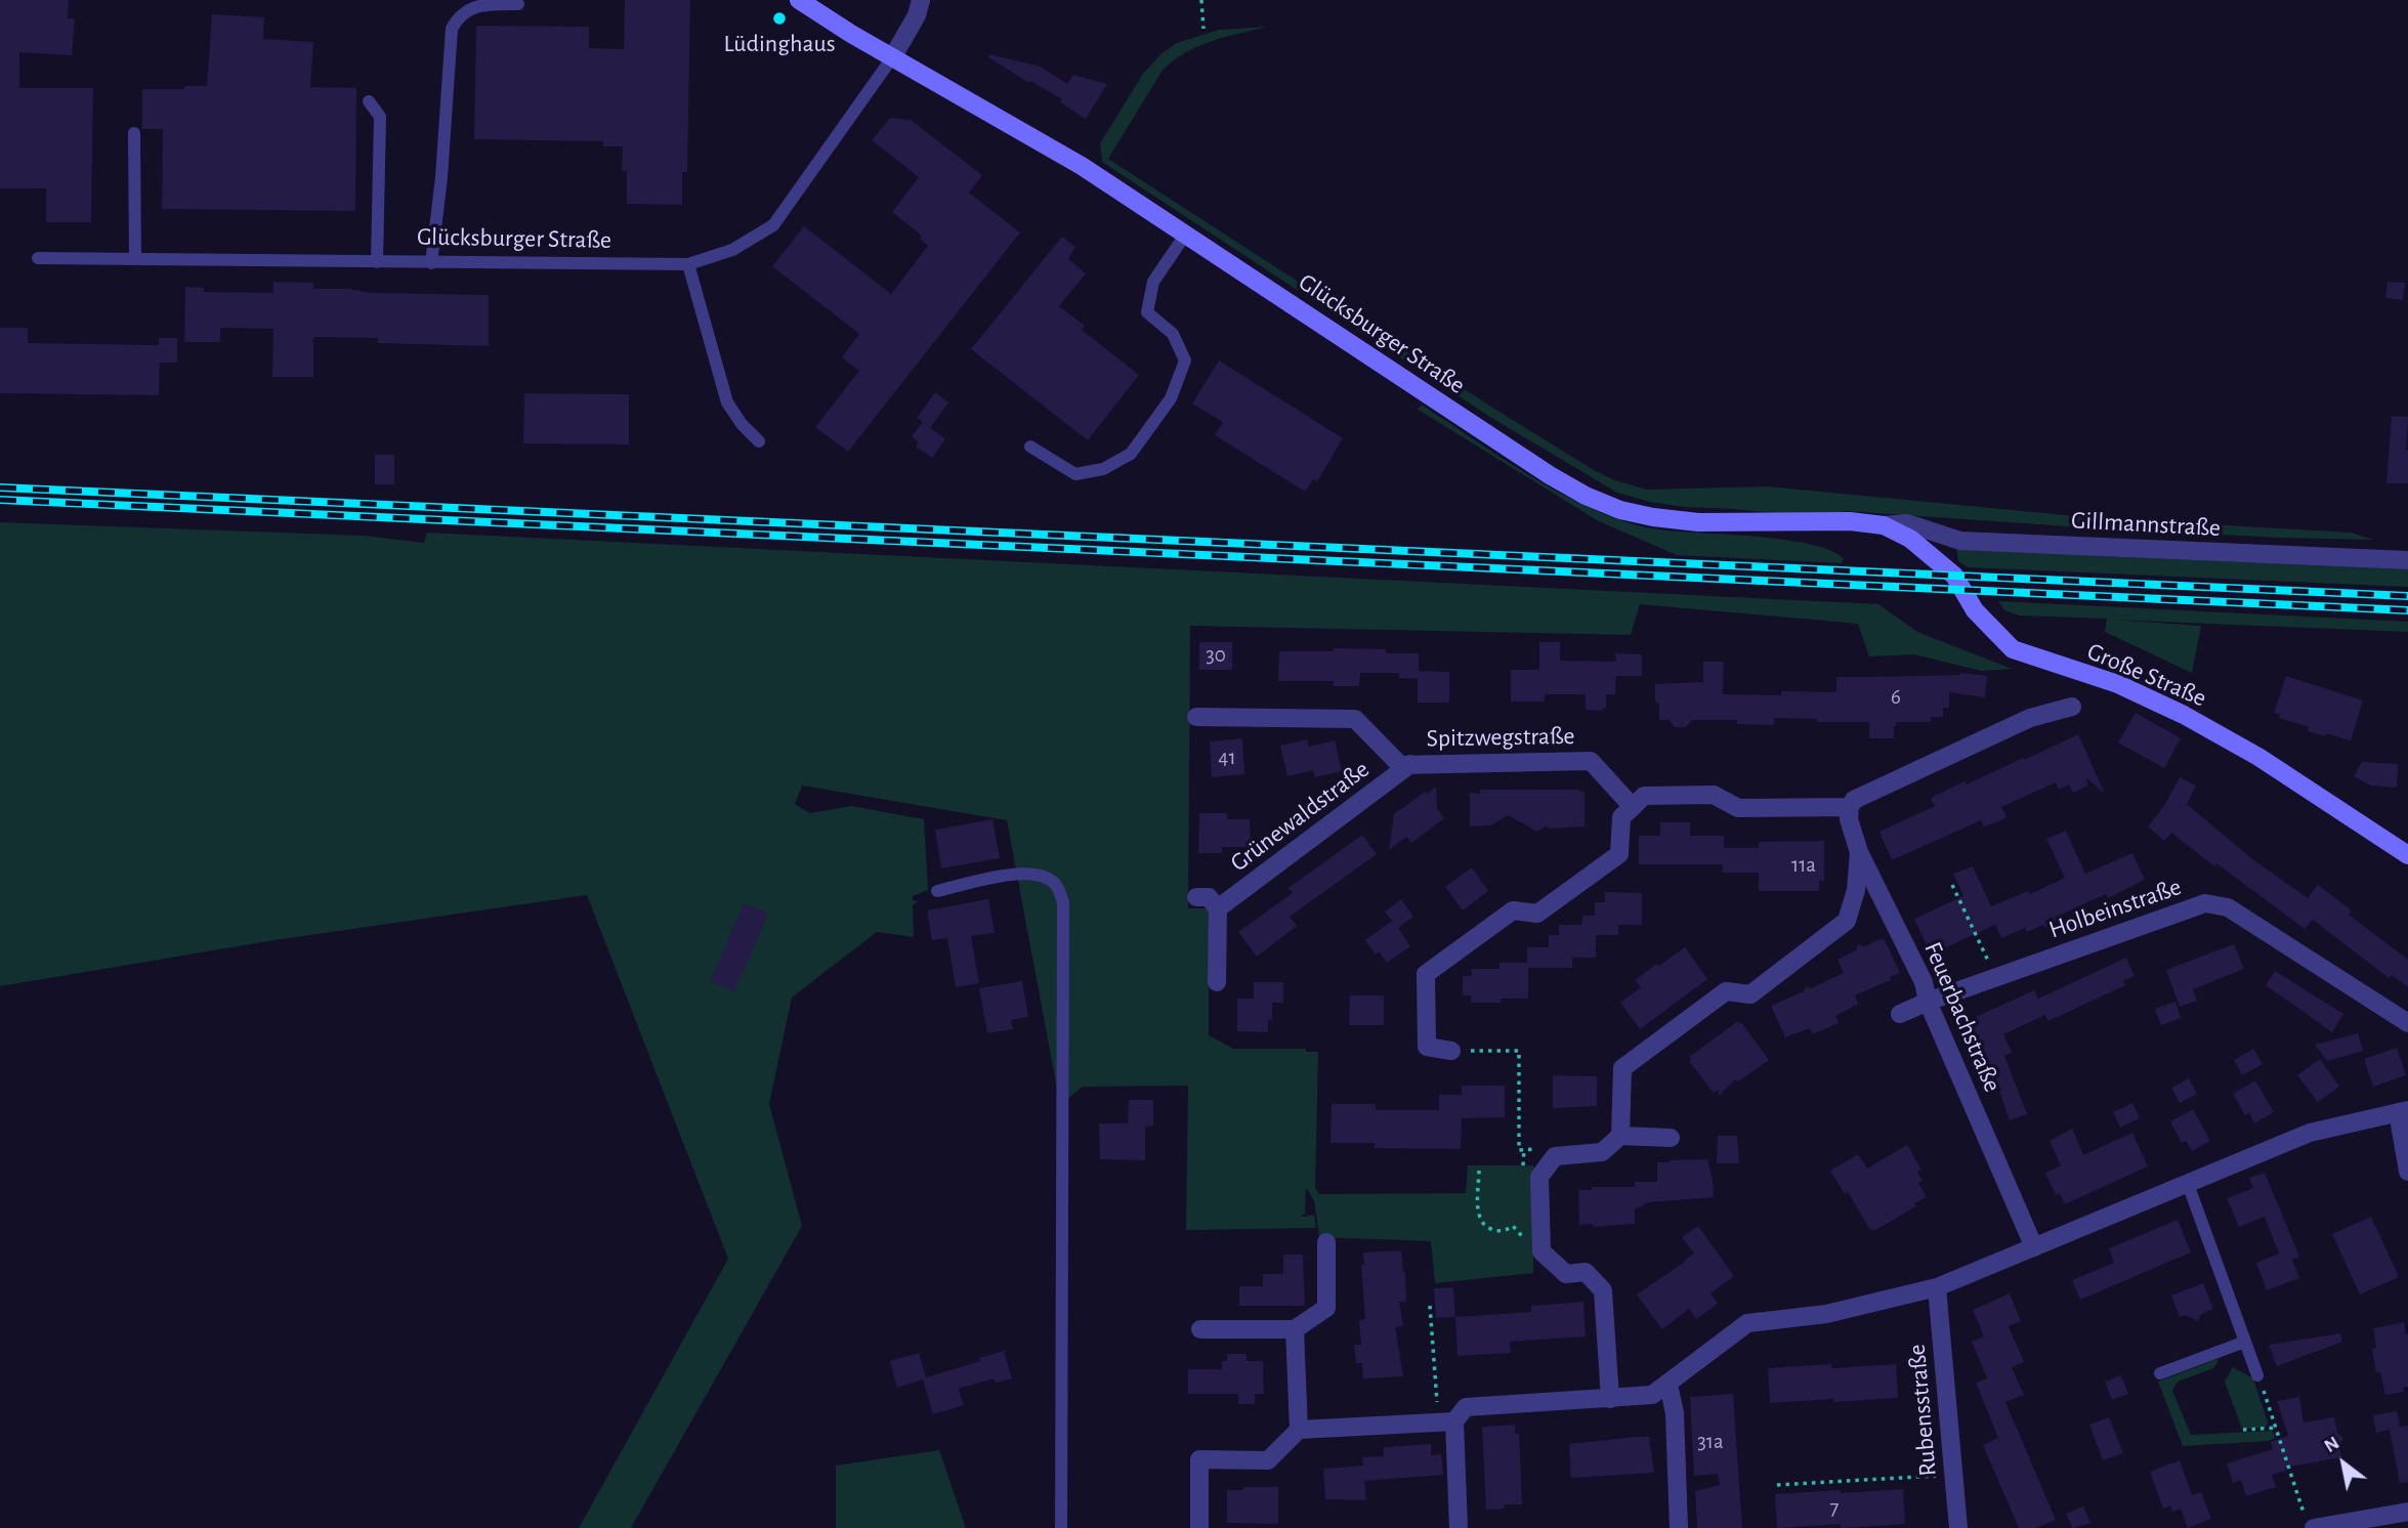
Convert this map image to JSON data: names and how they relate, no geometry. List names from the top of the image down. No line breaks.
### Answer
{"streets":{"main road":["Glücksburger Straße","Große Straße"],"street":["Gillmannstraße","Spitzwegstraße","Grünewaldstraße","Holbeinstraße","Feuerbachstraße","Rubensstraße"]},"crossings":[["Glücksburger Straße","Gillmannstraße"],["Glücksburger Straße","Große Straße"],["Gillmannstraße","Große Straße"],["Spitzwegstraße","Grünewaldstraße"],["Holbeinstraße","Feuerbachstraße"]],"places":["Lüdinghaus"],"house_numbers":["30","6","41","11a","31a","7"],"north":"top left"}
